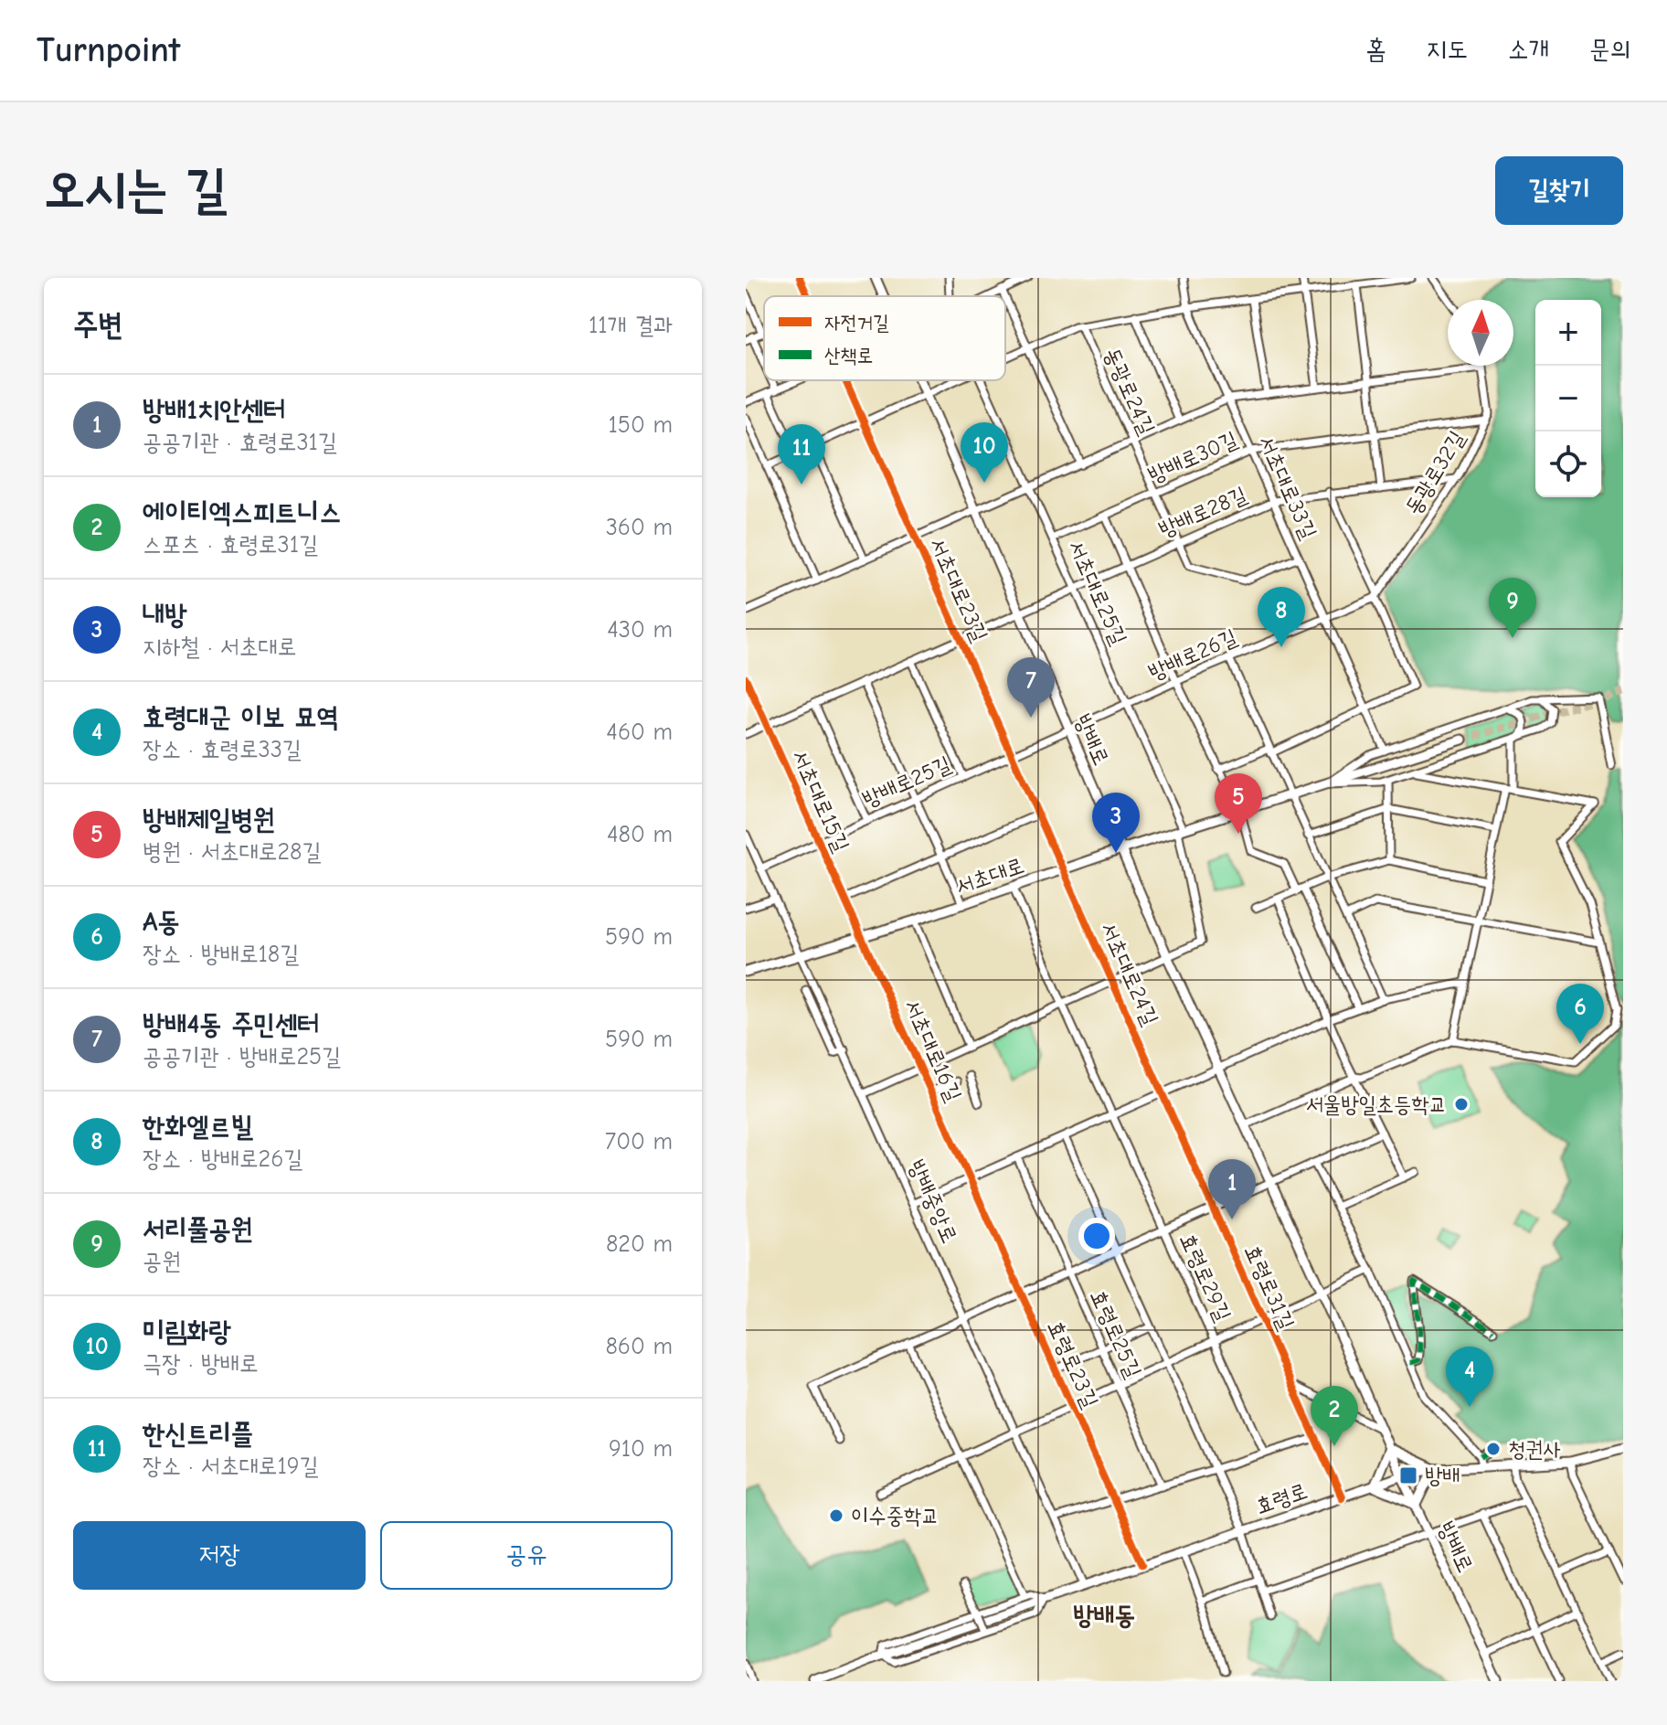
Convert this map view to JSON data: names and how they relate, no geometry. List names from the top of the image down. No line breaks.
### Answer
{"streets":{"main road":["방배로","서초대로","효령로"],"street":["동광로24길","방배로30길","동광로32길","서초대로33길","방배로28길","서초대로23길","서초대로25길","방배로26길","방배로25길","서초대로15길","서초대로24길","서초대로16길","방배중앙로","효령로29길","효령로31길","효령로25길","효령로23길"]},"crossings":[["동광로24길","방배로30길"],["동광로24길","서초대로33길"],["동광로24길","방배로28길"],["방배로30길","동광로32길"],["방배로30길","서초대로33길"],["방배로30길","서초대로25길"],["동광로32길","방배로28길"],["동광로32길","방배로26길"],["서초대로33길","방배로28길"],["서초대로33길","방배로26길"],["서초대로33길","서초대로"],["방배로28길","서초대로23길"],["방배로28길","서초대로25길"],["방배로28길","방배로"],["방배로28길","서초대로15길"],["서초대로23길","방배로25길"],["서초대로23길","서초대로"],["서초대로23길","서초대로24길"],["서초대로25길","방배로26길"],["서초대로25길","방배로"],["서초대로25길","서초대로"],["방배로26길","방배로"],["방배로26길","방배로25길"],["방배로","방배로25길"],["방배로","서초대로"],["방배로","효령로"],["방배로25길","서초대로15길"],["방배로25길","방배중앙로"],["서초대로15길","서초대로"],["서초대로15길","서초대로16길"],["서초대로","서초대로24길"],["서초대로","서초대로16길"],["서초대로","방배중앙로"],["서초대로","효령로29길"],["서초대로24길","효령로31길"],["서초대로16길","효령로23길"],["방배중앙로","효령로"],["효령로31길","효령로"],["효령로25길","효령로23길"],["효령로23길","효령로"]],"districts":["방배동"],"places":{"other":["서울방일초등학교","청권사","이수중학교"],"transit":["방배"]},"legend":["자전거길","산책로"],"north":"top","page":{"header":"Turnpoint","nav":["홈","지도","소개","문의"],"buttons":["길찾기",["저장","공유"]],"title":"오시는 길","heading":["주변","11개 결과"],"map_buttons":["+","−"],"list":[{"mark":"1","name":"방배1치안센터","note":"공공기관 · 효령로31길","value":"150 m"},{"mark":"2","name":"에이티엑스피트니스","note":"스포츠 · 효령로31길","value":"360 m"},{"mark":"3","name":"내방","note":"지하철 · 서초대로","value":"430 m"},{"mark":"4","name":"효령대군 이보 묘역","note":"장소 · 효령로33길","value":"460 m"},{"mark":"5","name":"방배제일병원","note":"병원 · 서초대로28길","value":"480 m"},{"mark":"6","name":"A동","note":"장소 · 방배로18길","value":"590 m"},{"mark":"7","name":"방배4동 주민센터","note":"공공기관 · 방배로25길","value":"590 m"},{"mark":"8","name":"한화엘르빌","note":"장소 · 방배로26길","value":"700 m"},{"mark":"9","name":"서리풀공원","note":"공원","value":"820 m"},{"mark":"10","name":"미림화랑","note":"극장 · 방배로","value":"860 m"},{"mark":"11","name":"한신트리플","note":"장소 · 서초대로19길","value":"910 m"}],"pins":["10","11","9","8","7","5","3","6","1","4","2"]}}
